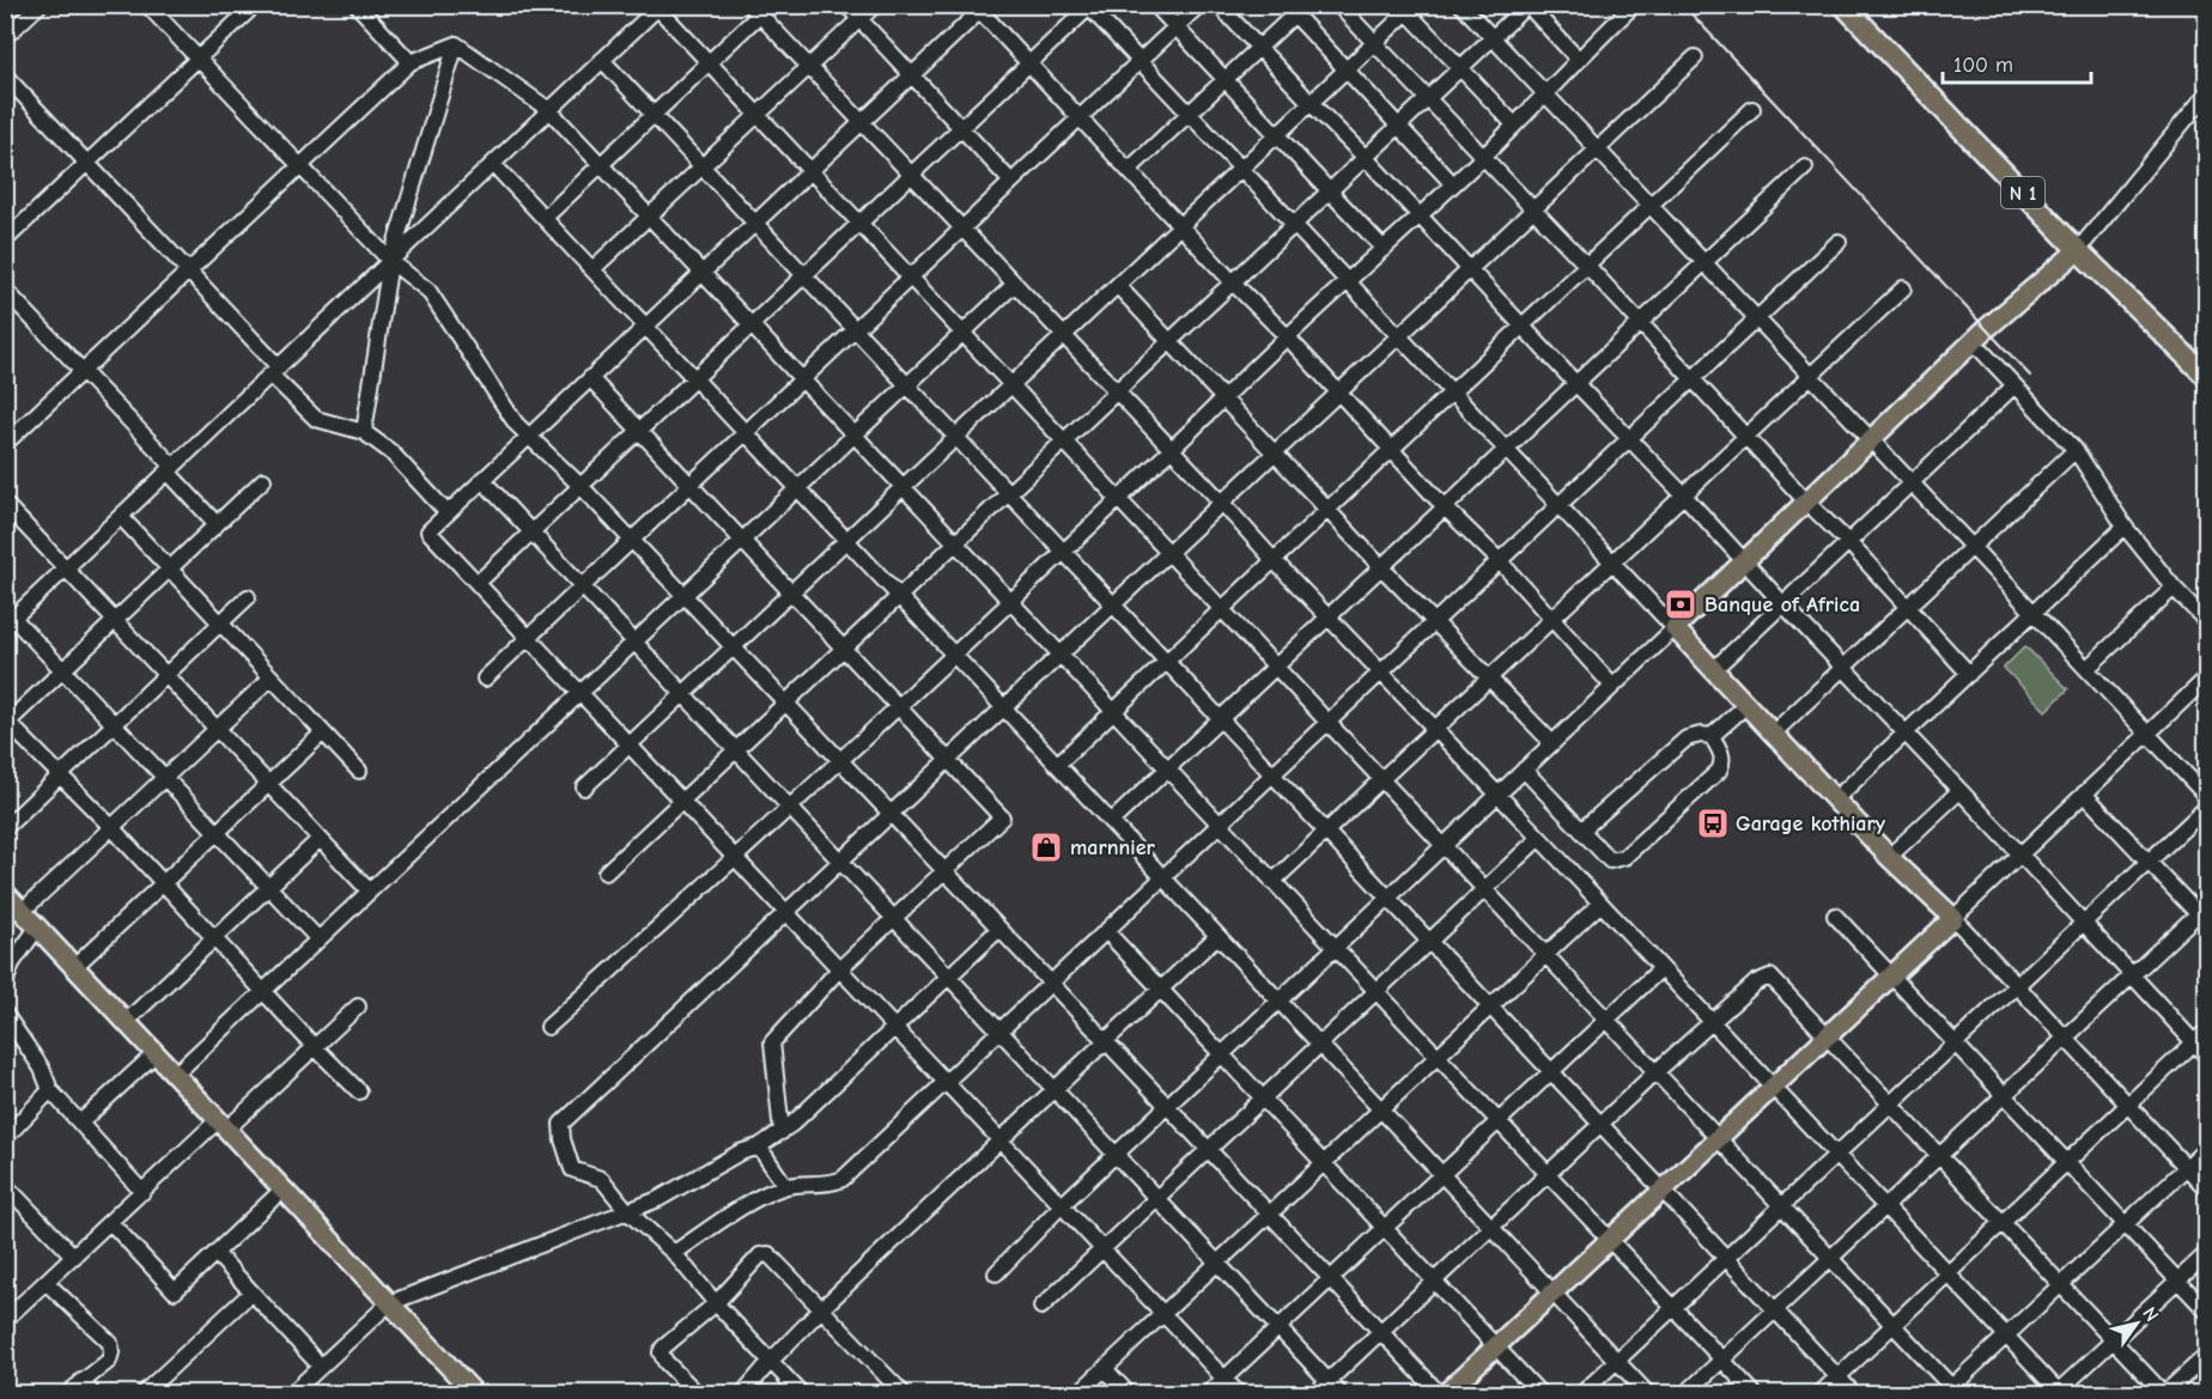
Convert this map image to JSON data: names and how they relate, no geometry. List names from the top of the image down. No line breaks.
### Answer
{"streets":{"highway":["N 1"]},"places":{"bank":["Banque of Africa"],"bus stop":["Garage kothiary"],"shop":["marnnier"]},"scale_bar":"100 m","north":"top right"}
